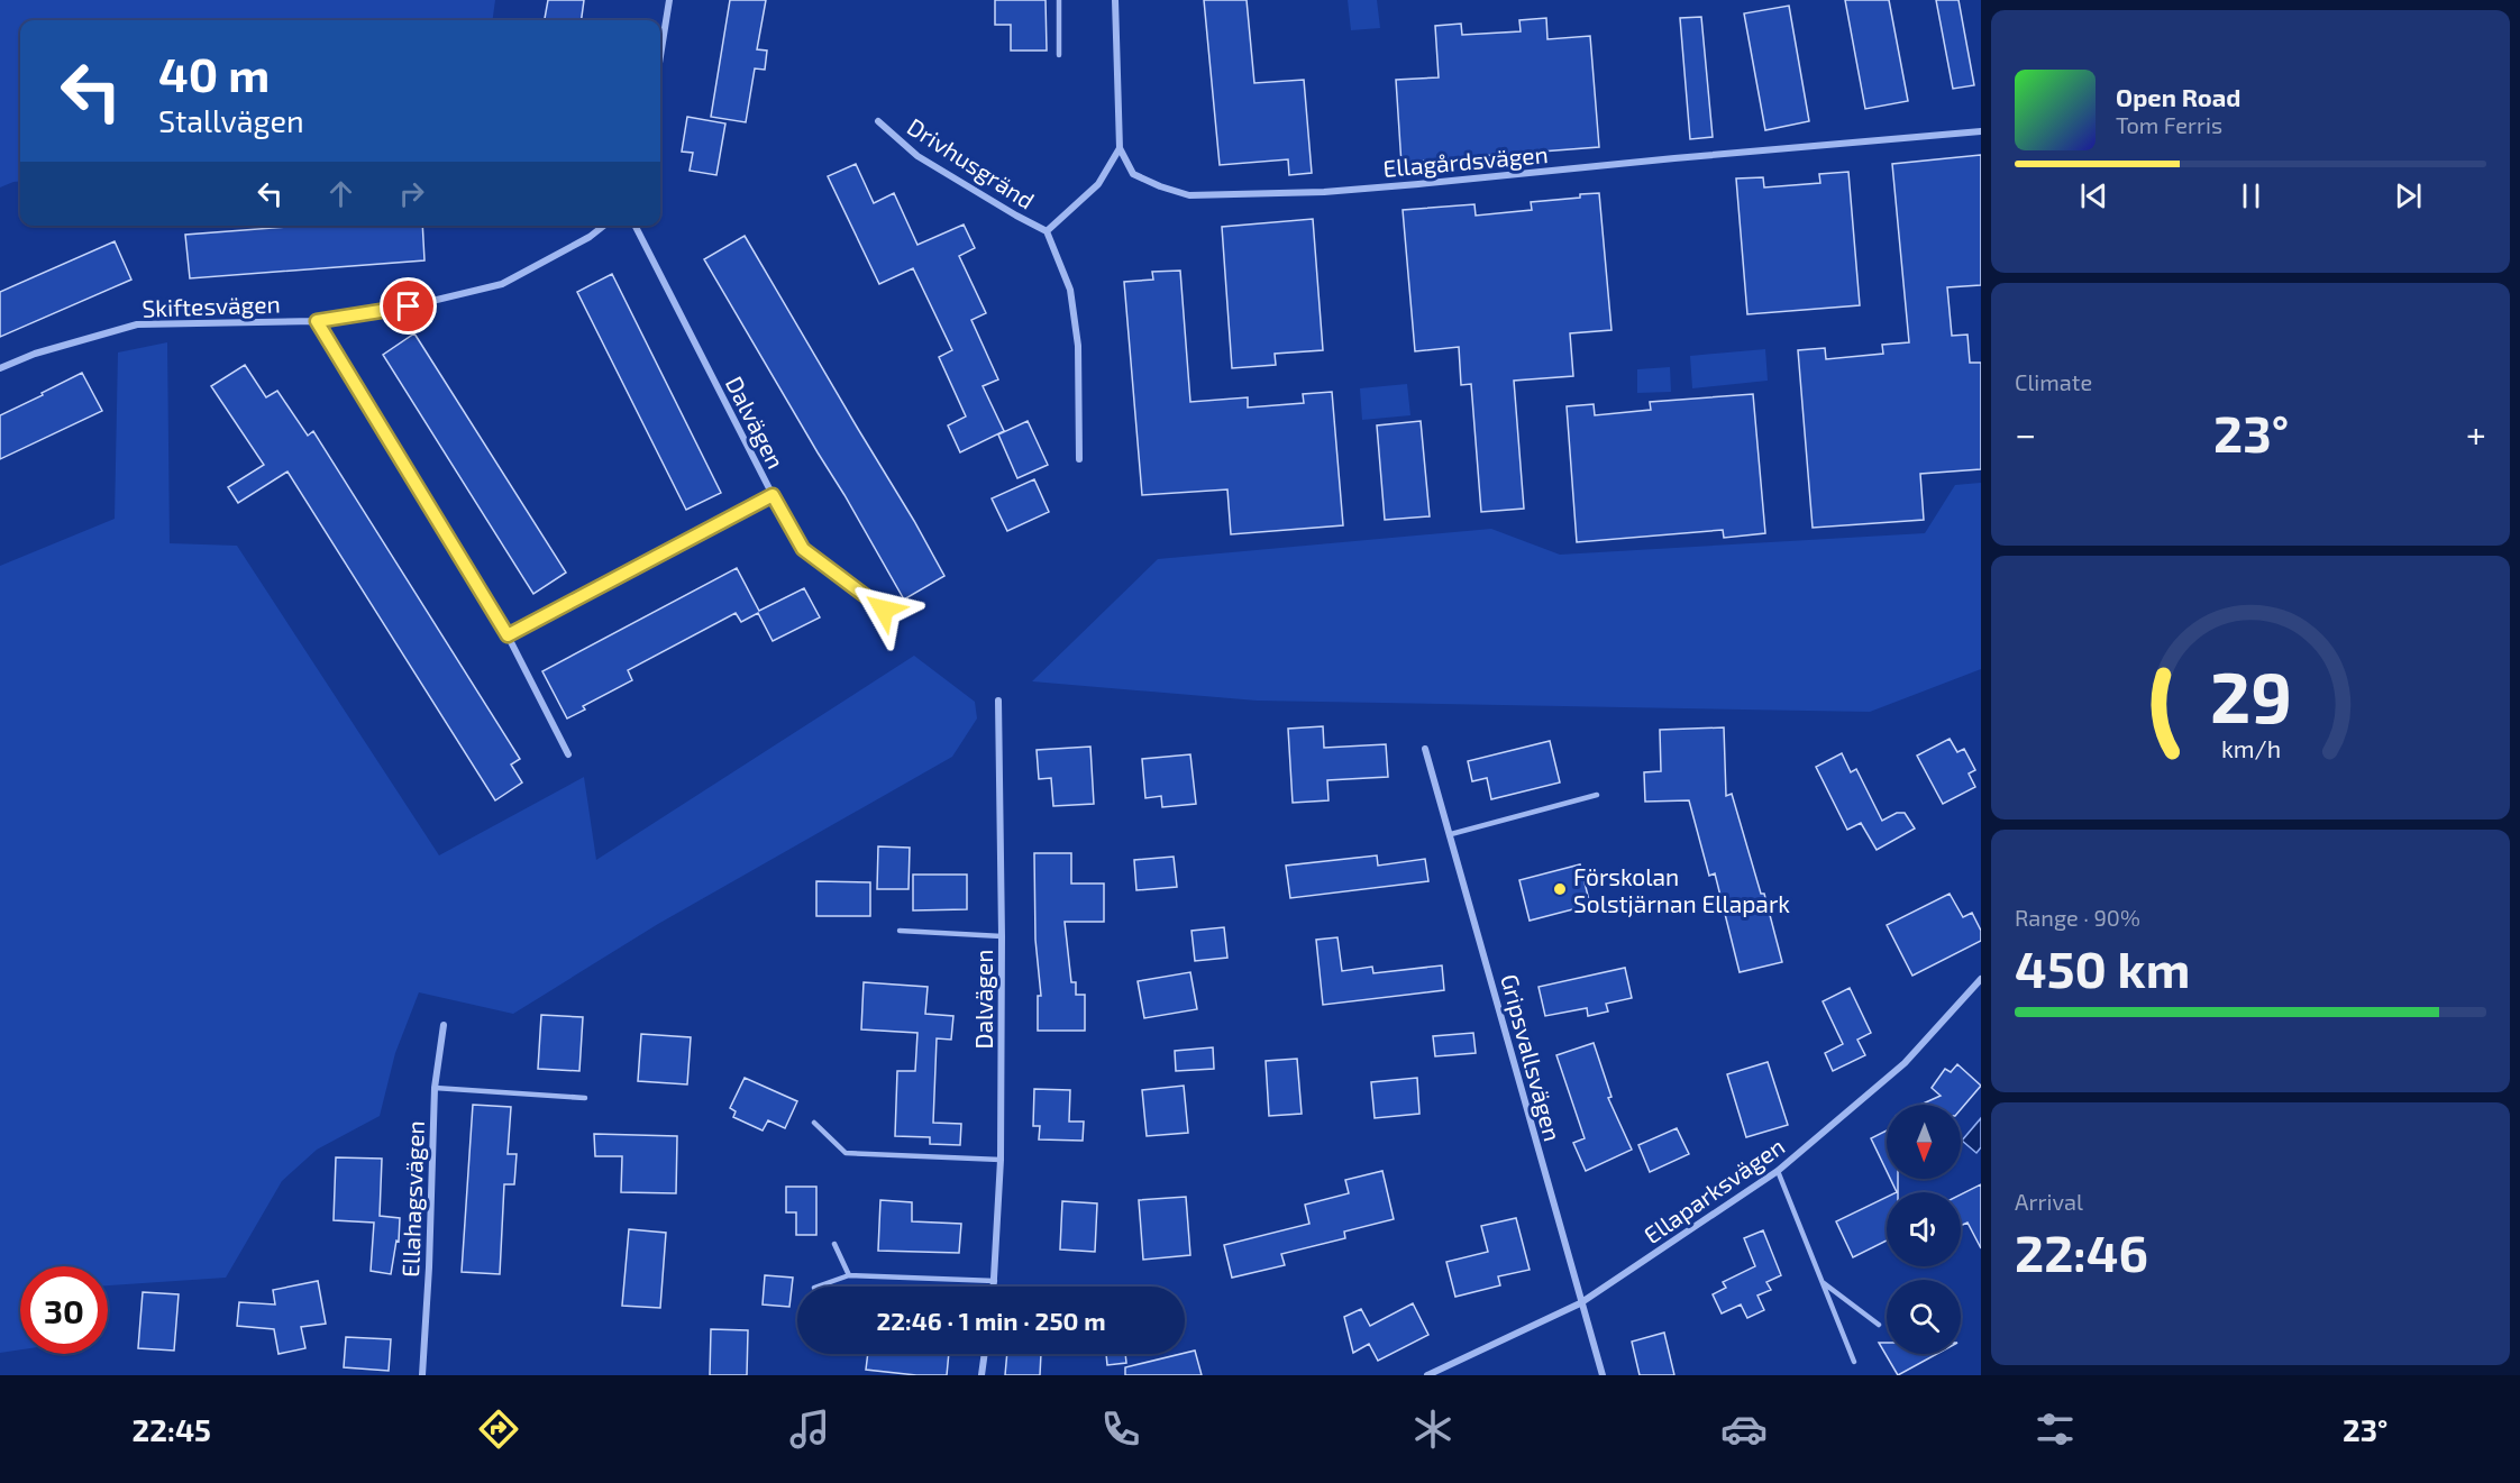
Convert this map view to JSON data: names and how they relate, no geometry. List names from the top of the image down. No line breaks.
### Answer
{"streets":{"street":["Ellagårdsvägen","Drivhusgränd","Skiftesvägen","Dalvägen","Gripsvallsvägen","Ellaparksvägen","Ellahagsvägen"]},"crossings":[["Ellagårdsvägen","Drivhusgränd"],["Gripsvallsvägen","Ellaparksvägen"]],"places":["Förskolan Solstjärnan Ellapark"],"north":"bottom","page":{"turn":["40 m","Stallvägen"],"song":["Open Road","Tom Ferris"],"tile":["Climate",["Range · 90%","450 km"],["Arrival","22:46"]],"heat":["−","23°","+"],"limit":"30","trip":"22:46 · 1 min · 250 m","tabs":["22:45","23°"],"gauge":["29","km/h"]}}
